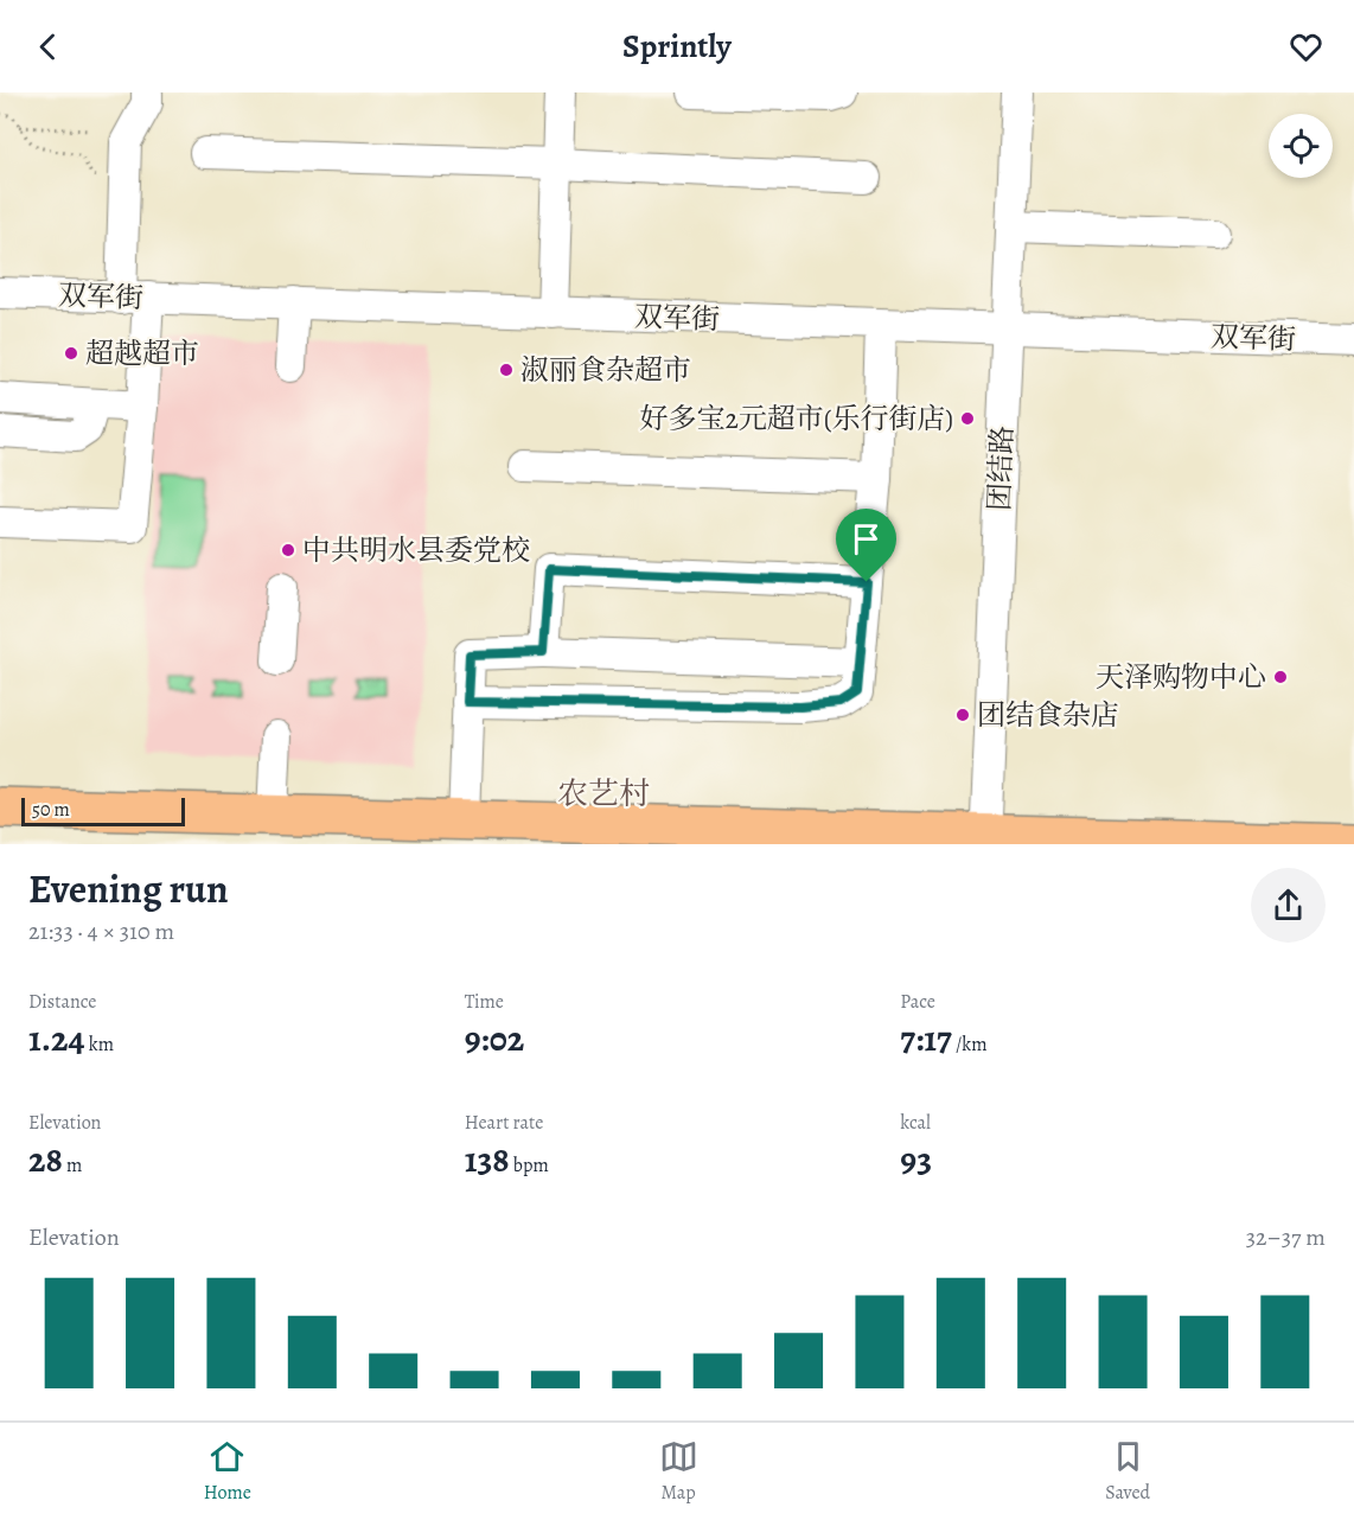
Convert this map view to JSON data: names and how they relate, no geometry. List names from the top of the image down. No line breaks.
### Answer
{"streets":{"street":["双军街","团结路"]},"crossings":[["双军街","团结路"]],"districts":["农艺村"],"places":["超越超市","淑丽食杂超市","好多宝2元超市(乐行街店)","中共明水县委党校","天泽购物中心","团结食杂店"],"scale_bar":"50 m","page":{"header":"Sprintly","scale":"50 m","heading":["Evening run","21:33 · 4 × 310 m"],"stats":[["Distance","1.24 km"],["Time","9:02"],["Pace","7:17 /km"],["Elevation","28 m"],["Heart rate","138 bpm"],["kcal","93"]],"chart":["Elevation","32–37 m"],"tabs":["Home","Map","Saved"]}}
